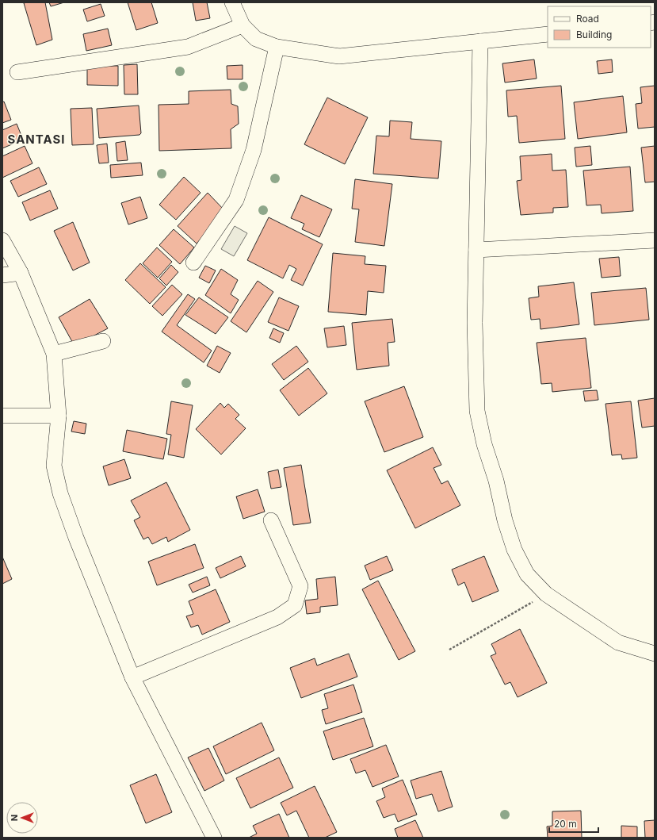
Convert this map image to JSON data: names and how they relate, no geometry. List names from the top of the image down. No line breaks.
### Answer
{"districts":["SANTASI"],"legend":["Road","Building"],"scale_bar":"20 m","north":"left"}
